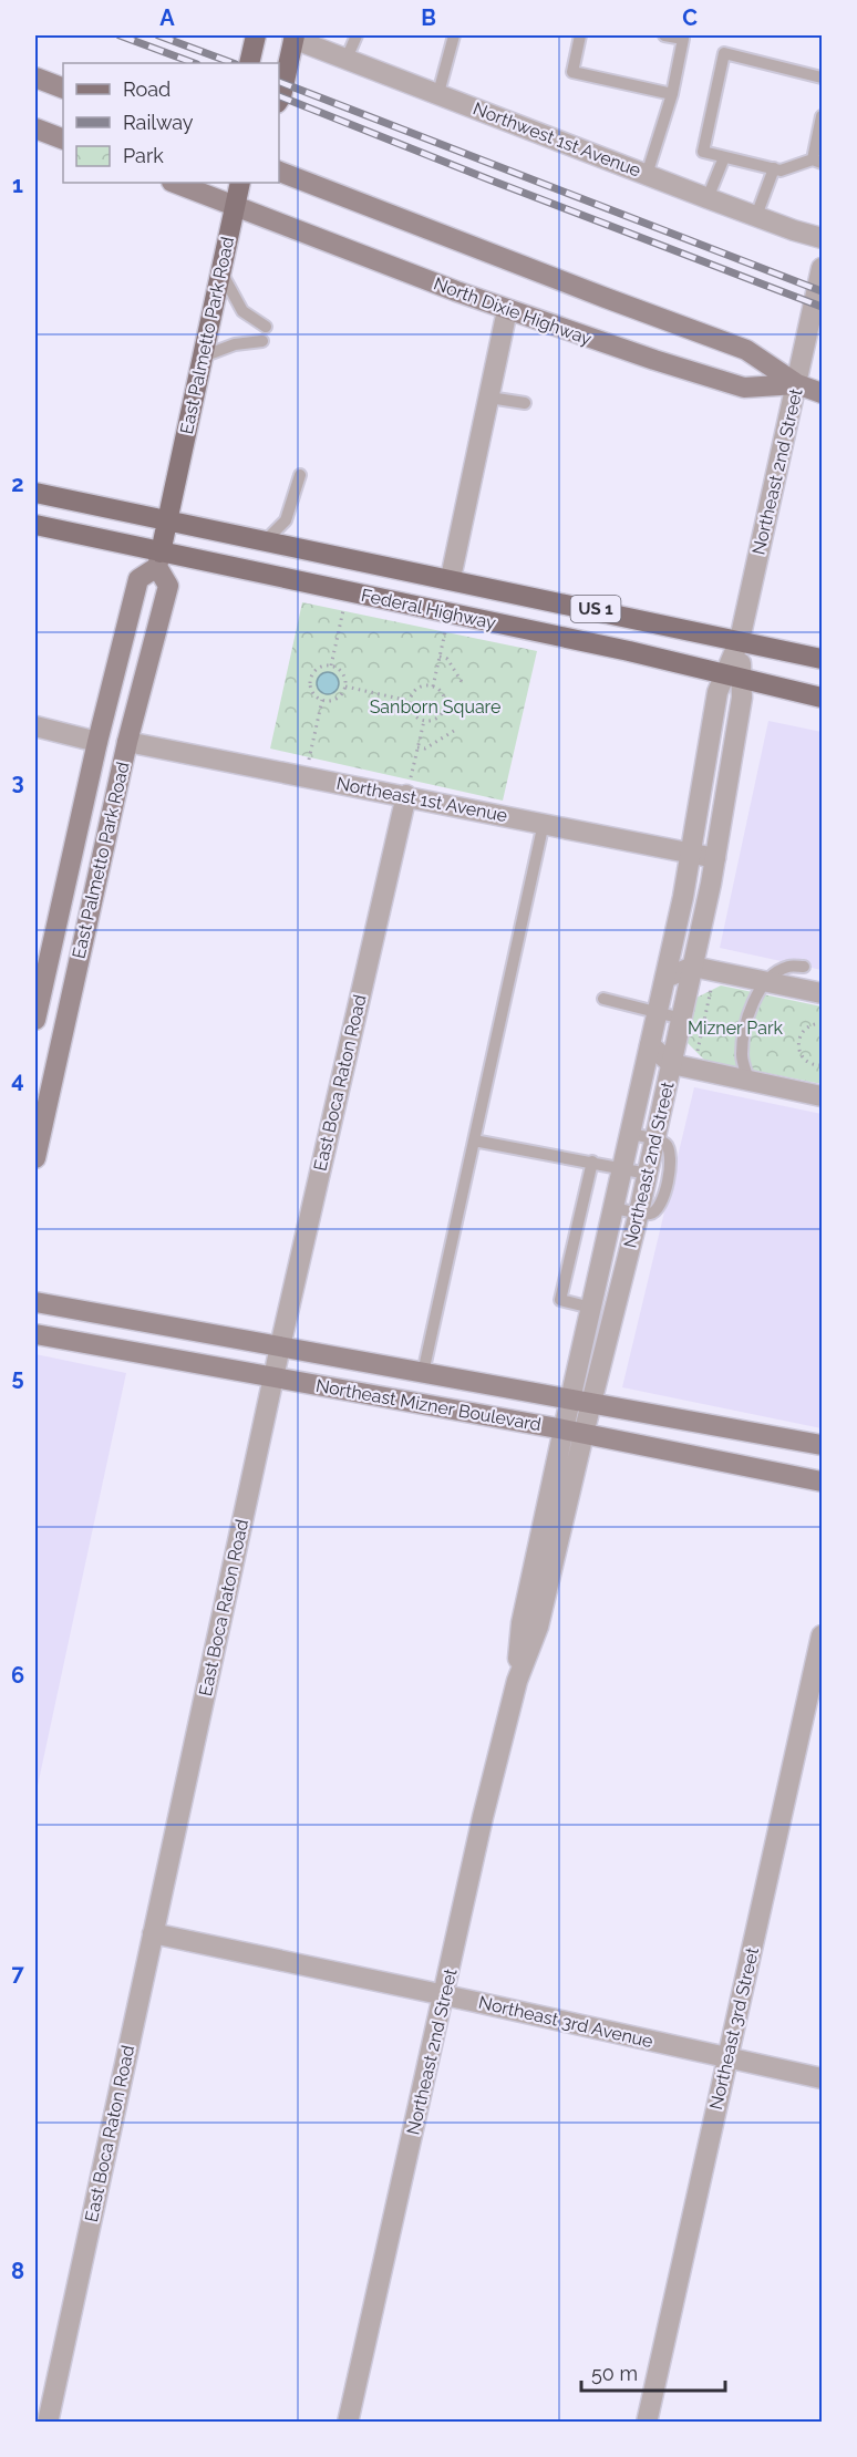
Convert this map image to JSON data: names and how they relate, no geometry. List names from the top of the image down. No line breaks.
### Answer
{"streets":{"main road":["North Dixie Highway","East Palmetto Park Road","Federal Highway","US 1","Northeast Mizner Boulevard"],"street":["Northwest 1st Avenue","Northeast 2nd Street","Northeast 1st Avenue","East Boca Raton Road","Northeast 3rd Avenue","Northeast 3rd Street"]},"crossings":[["North Dixie Highway","East Palmetto Park Road"],["North Dixie Highway","Northeast 2nd Street"],["East Palmetto Park Road","Federal Highway"],["East Palmetto Park Road","Northeast 1st Avenue"],["Northeast 2nd Street","Federal Highway"],["Northeast 2nd Street","Northeast 1st Avenue"],["Northeast 2nd Street","Northeast Mizner Boulevard"],["Northeast 2nd Street","Northeast 3rd Avenue"],["Northeast 1st Avenue","East Boca Raton Road"],["East Boca Raton Road","Northeast Mizner Boulevard"],["East Boca Raton Road","Northeast 3rd Avenue"],["Northeast 3rd Avenue","Northeast 3rd Street"]],"parks":["Sanborn Square","Mizner Park"],"legend":["Road","Railway","Park"],"scale_bar":"50 m","grid":{"columns":["A","B","C"],"rows":["1","2","3","4","5","6","7","8"]}}
